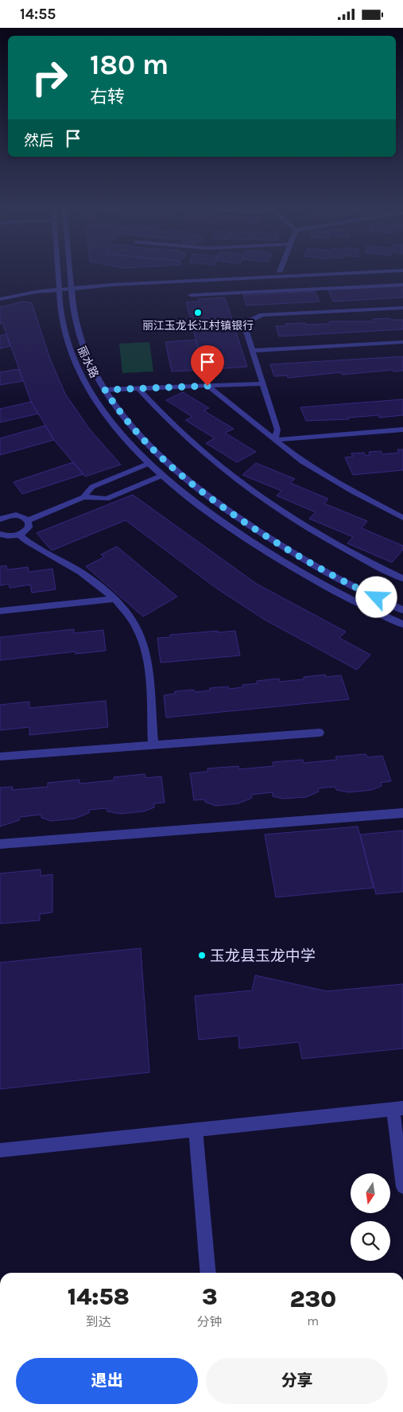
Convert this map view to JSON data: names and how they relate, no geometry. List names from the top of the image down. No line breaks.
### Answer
{"streets":{"street":["丽水路"]},"places":["丽江玉龙长江村镇银行","玉龙县玉龙中学"],"north":"bottom","page":{"status":"14:55","turn":["180 m","右转"],"then":"然后","eta":["14:58","到达","3","分钟","230","m"],"buttons":["退出","分享"]}}
